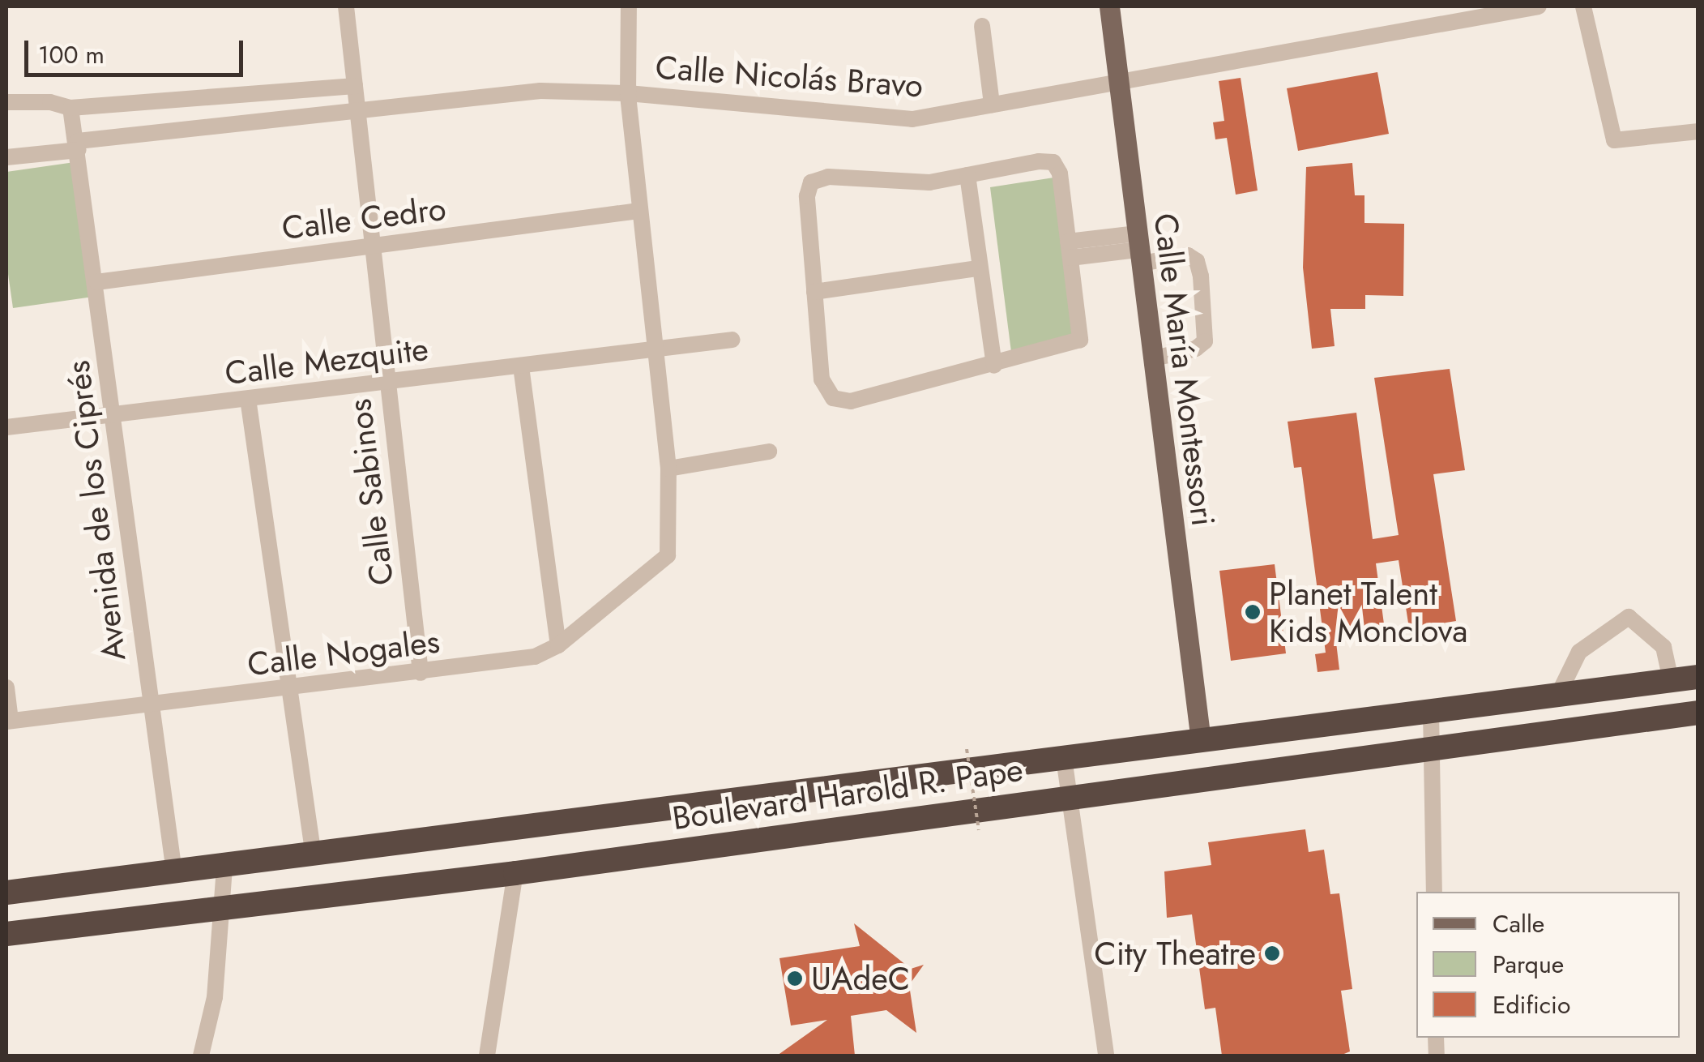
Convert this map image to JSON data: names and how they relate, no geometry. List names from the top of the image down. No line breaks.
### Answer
{"streets":{"highway":["Boulevard Harold R. Pape"],"main road":["Calle María Montessori"],"street":["Calle Nicolás Bravo","Calle Cedro","Calle Mezquite","Calle Sabinos","Avenida de los Ciprés","Calle Nogales"]},"crossings":[["Calle Nicolás Bravo","Calle María Montessori"],["Calle Nicolás Bravo","Calle Sabinos"],["Calle Nicolás Bravo","Avenida de los Ciprés"],["Calle Cedro","Calle Sabinos"],["Calle Cedro","Avenida de los Ciprés"],["Calle Mezquite","Calle Sabinos"],["Calle Mezquite","Avenida de los Ciprés"],["Calle María Montessori","Boulevard Harold R. Pape"],["Calle Sabinos","Calle Nogales"],["Avenida de los Ciprés","Calle Nogales"],["Avenida de los Ciprés","Boulevard Harold R. Pape"]],"places":["Planet Talent Kids Monclova","City Theatre","UAdeC"],"legend":["Calle","Parque","Edificio"],"scale_bar":"100 m"}
